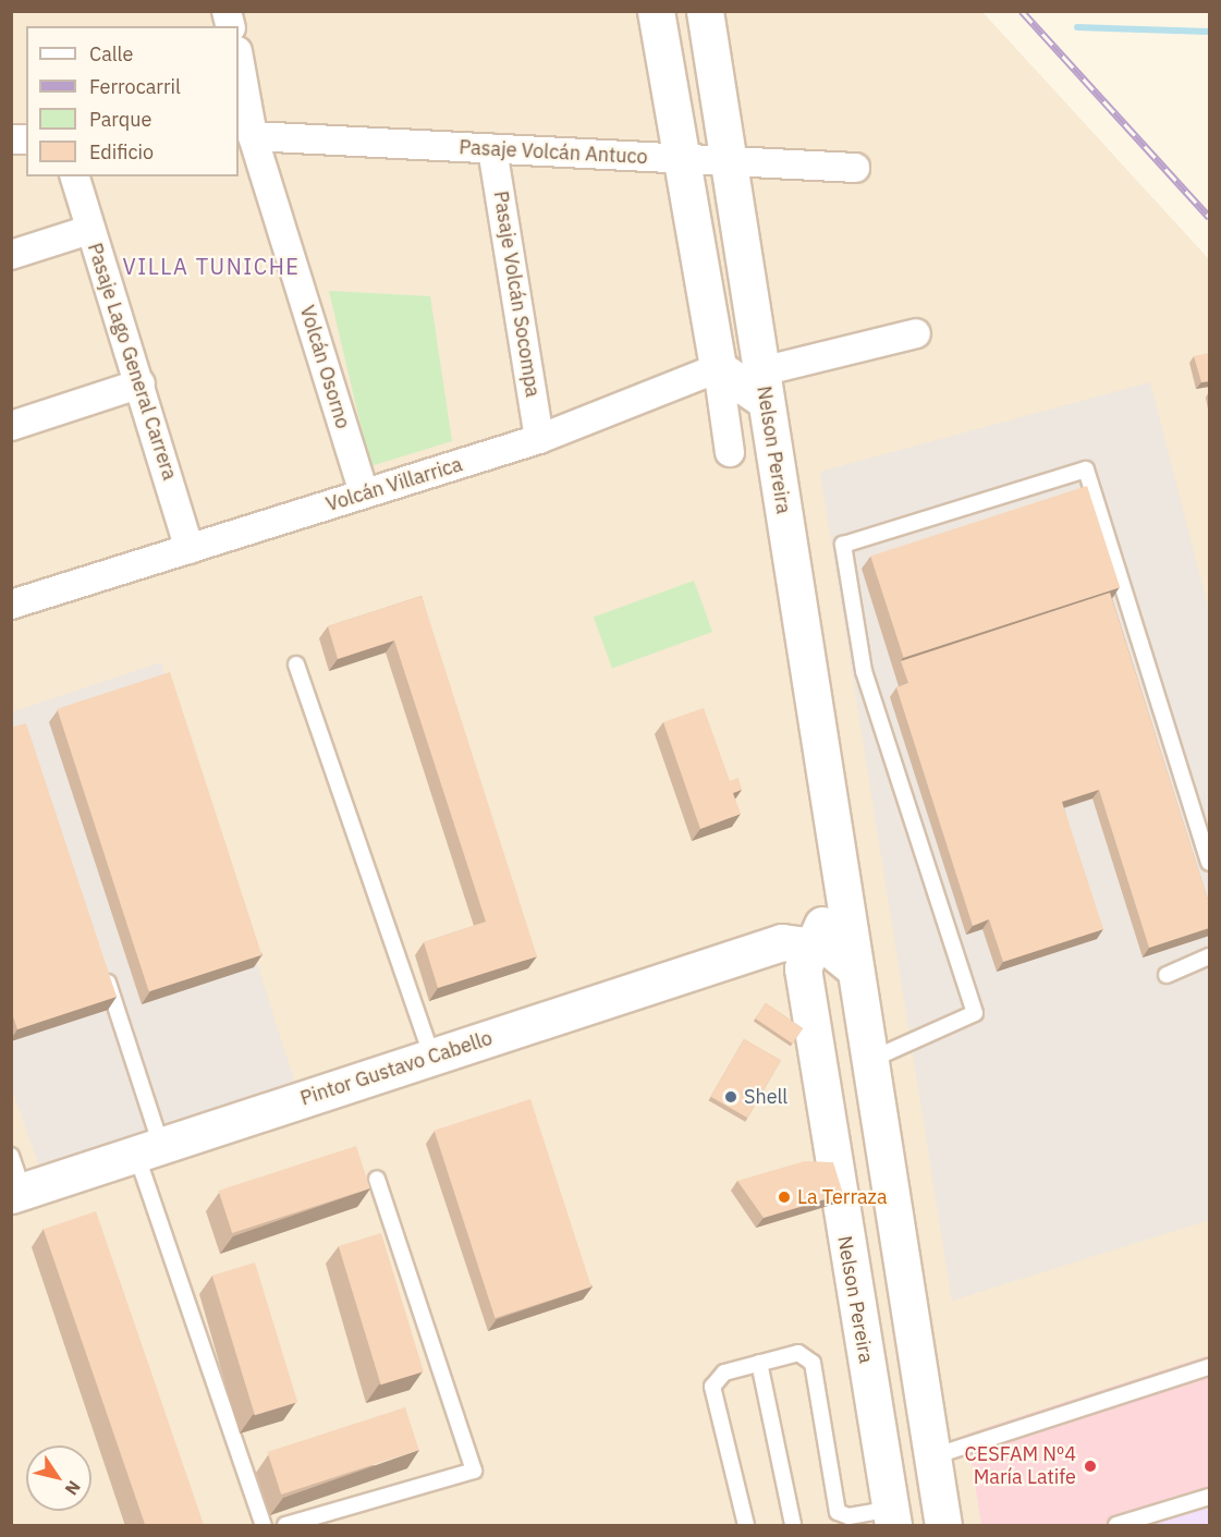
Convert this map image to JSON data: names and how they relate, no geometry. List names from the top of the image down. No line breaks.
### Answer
{"streets":{"street":["Pasaje Volcán Antuco","Pasaje Volcán Socompa","Pasaje Lago General Carrera","Volcán Osorno","Nelson Pereira","Volcán Villarrica","Pintor Gustavo Cabello"]},"crossings":[["Pasaje Volcán Antuco","Pasaje Volcán Socompa"],["Pasaje Volcán Antuco","Volcán Osorno"],["Pasaje Volcán Antuco","Nelson Pereira"],["Pasaje Volcán Socompa","Volcán Villarrica"],["Pasaje Lago General Carrera","Volcán Villarrica"],["Volcán Osorno","Volcán Villarrica"],["Nelson Pereira","Pintor Gustavo Cabello"]],"districts":["VILLA TUNICHE"],"places":["Shell","La Terraza","CESFAM Nº4 María Latife"],"legend":["Calle","Ferrocarril","Parque","Edificio"],"north":"bottom right"}
